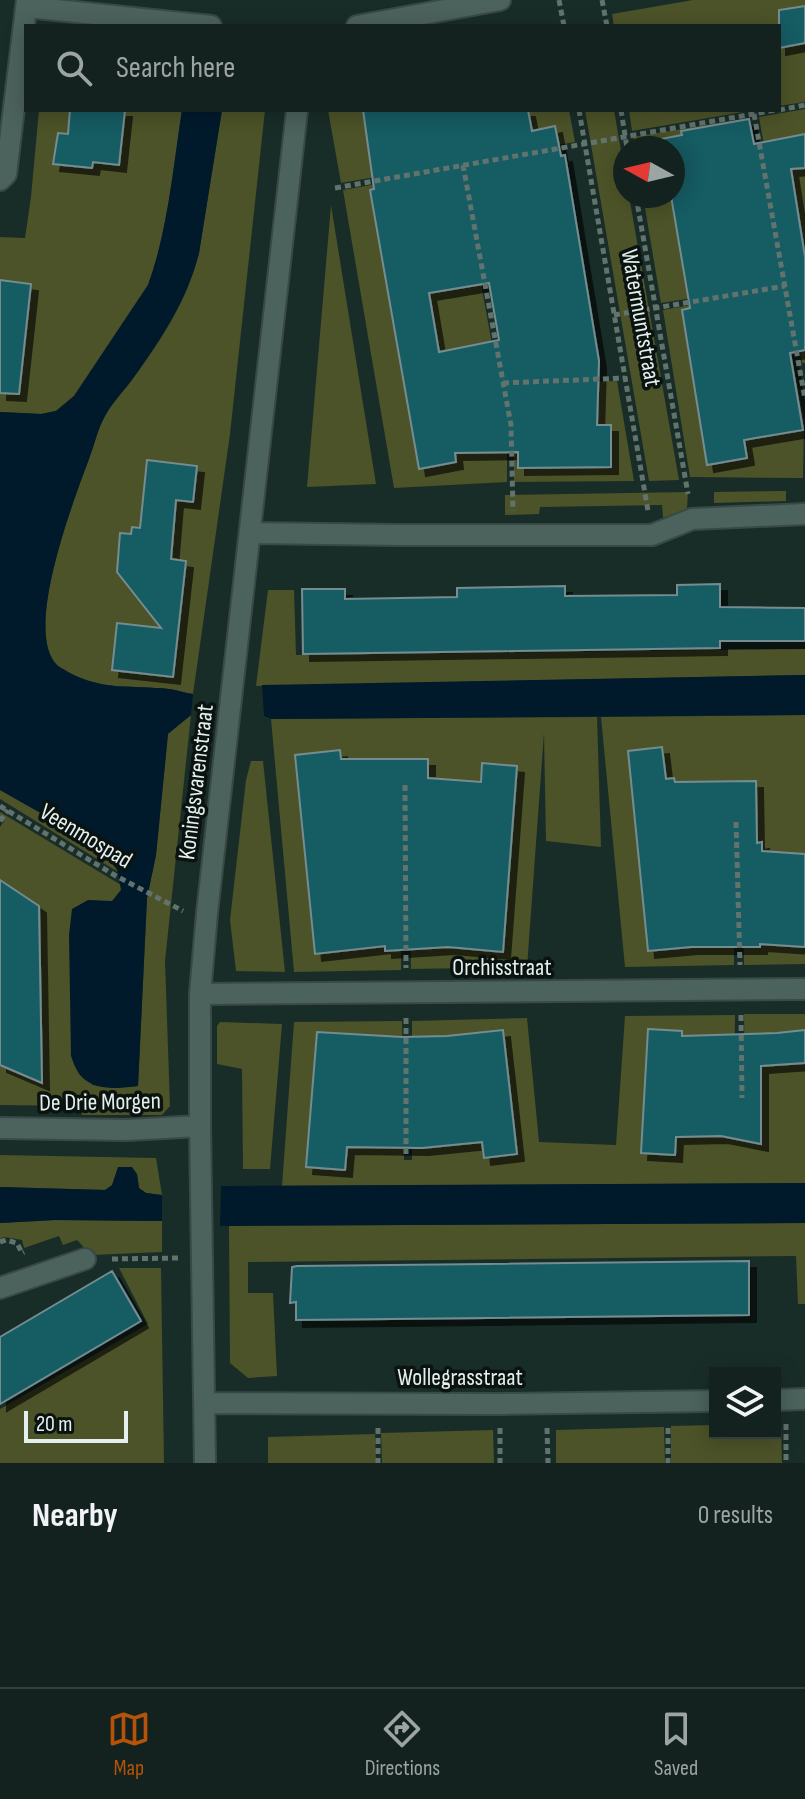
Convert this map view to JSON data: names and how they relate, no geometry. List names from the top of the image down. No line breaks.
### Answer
{"streets":{"street":["Koningsvarenstraat","Orchisstraat","De Drie Morgen","Wollegrasstraat"],"path":["Watermuntstraat","Veenmospad"]},"crossings":[["Koningsvarenstraat","Orchisstraat"],["Koningsvarenstraat","De Drie Morgen"],["Koningsvarenstraat","Wollegrasstraat"]],"scale_bar":"20 m","north":"left","page":{"search":"Search here","scale":"20 m","heading":["Nearby","0 results"],"nav":["Map","Directions","Saved"]}}
